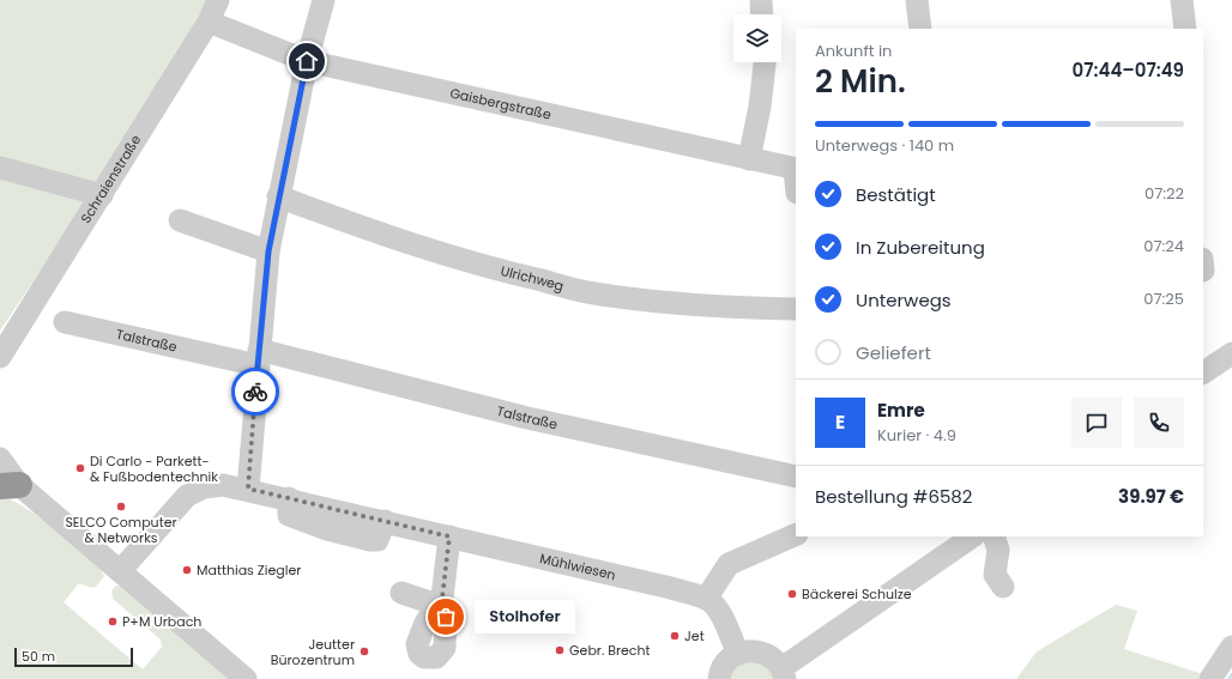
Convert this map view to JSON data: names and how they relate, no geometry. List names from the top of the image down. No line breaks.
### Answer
{"streets":{"street":["Gaisbergstraße","Schraienstraße","Ulrichweg","Talstraße","Mühlwiesen"]},"crossings":[["Gaisbergstraße","Schraienstraße"]],"places":["Di Carlo - Parkett- & Fußbodentechnik","SELCO Computer & Networks","Matthias Ziegler","Bäckerei Schulze","Stolhofer","P+M Urbach","Jet","Gebr. Brecht","Jeutter Bürozentrum"],"scale_bar":"50 m","page":{"heading":["2 Min.","Ankunft in","07:44–07:49"],"panel":["Emre","Kurier · 4.9","Bestellung #6582","39.97 €"],"bar":"Unterwegs · 140 m","list":[["Bestätigt","07:22"],["In Zubereitung","07:24"],["Unterwegs","07:25"],"Geliefert"],"round":"E","bubble":"Stolhofer","scale":"50 m"}}
